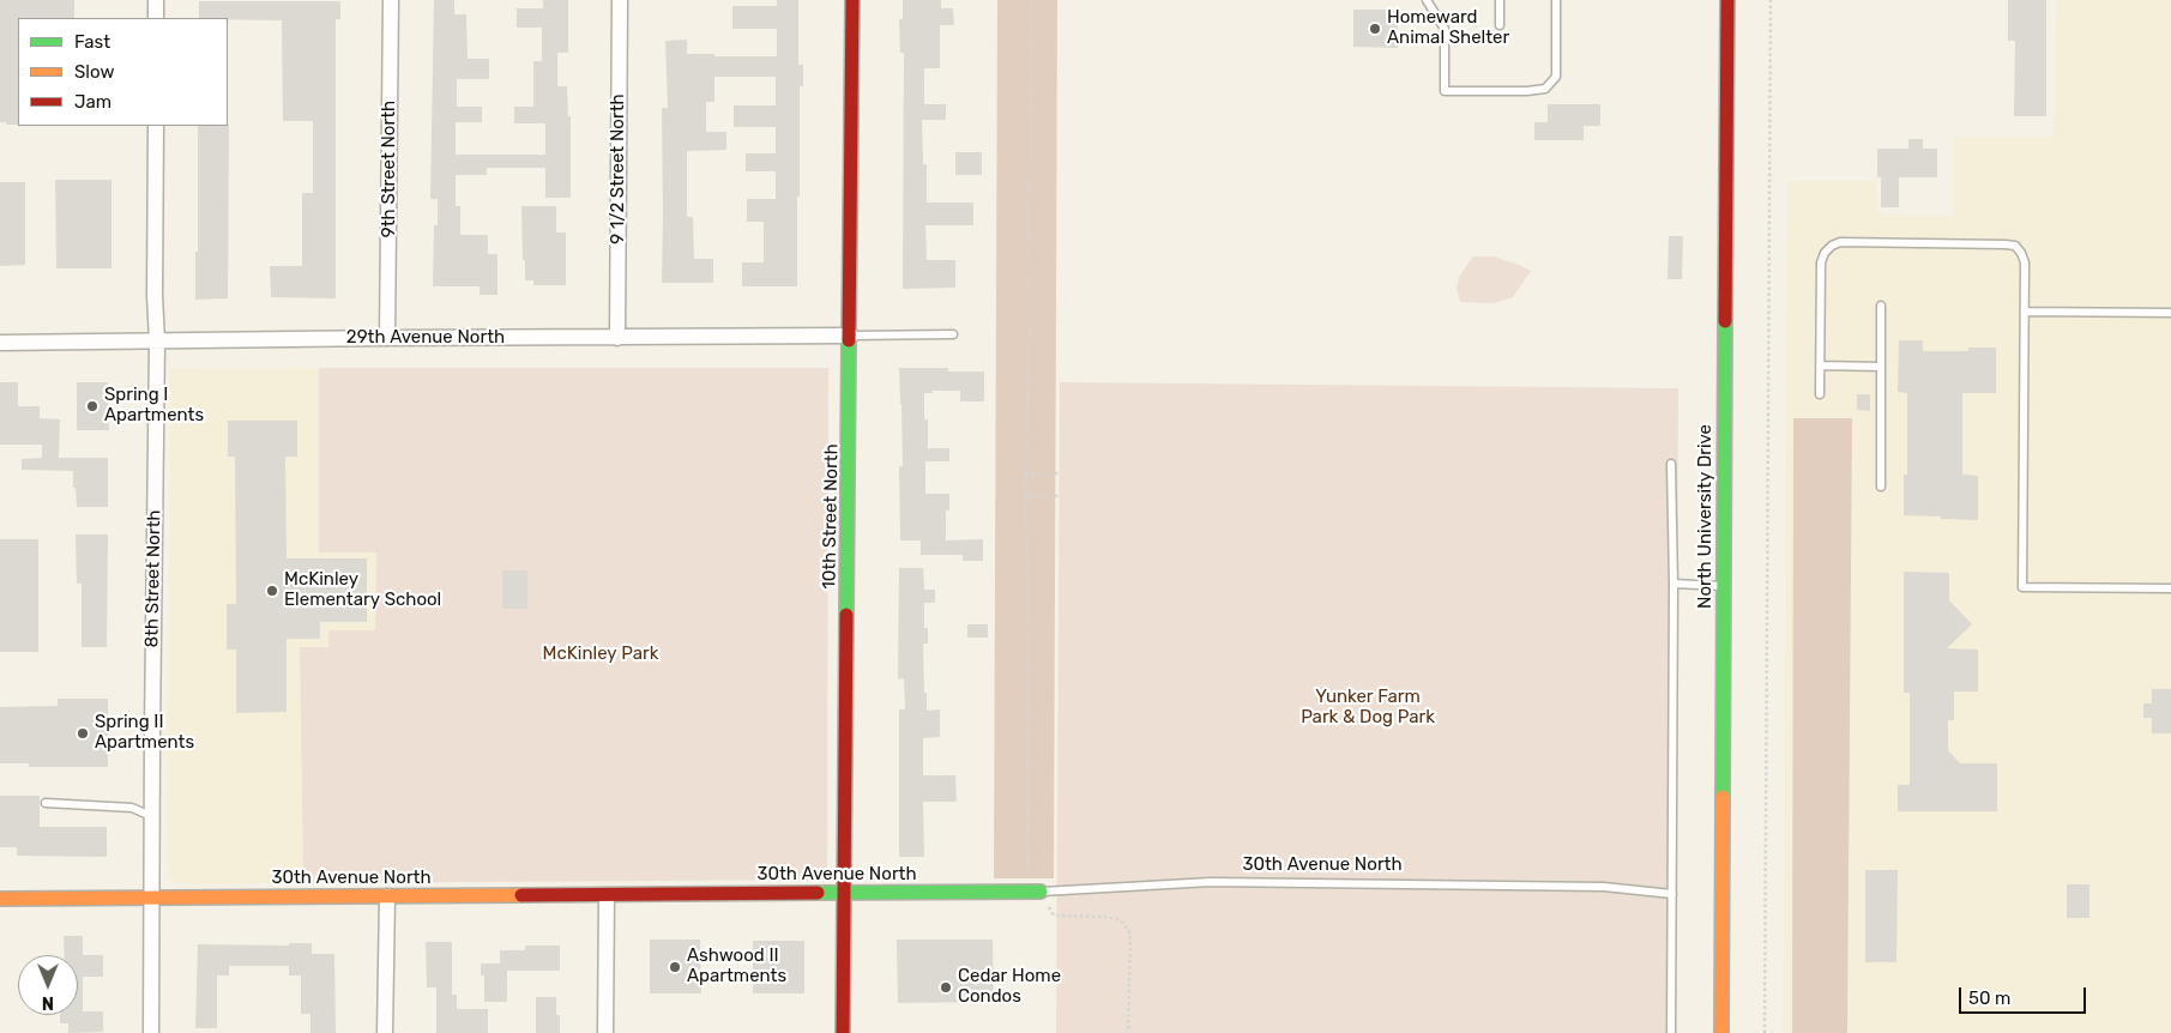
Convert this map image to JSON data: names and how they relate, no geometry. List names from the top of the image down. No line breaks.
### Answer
{"streets":{"street":["9th Street North","9 1/2 Street North","29th Avenue North","10th Street North","North University Drive","8th Street North","30th Avenue North"]},"crossings":[["9th Street North","29th Avenue North"],["9 1/2 Street North","29th Avenue North"],["29th Avenue North","10th Street North"],["29th Avenue North","8th Street North"],["10th Street North","30th Avenue North"],["8th Street North","30th Avenue North"]],"parks":["McKinley Park","Yunker Farm Park & Dog Park"],"places":["Homeward Animal Shelter","Spring I Apartments","McKinley Elementary School","Spring II Apartments","Ashwood II Apartments","Cedar Home Condos"],"legend":["Fast","Slow","Jam"],"scale_bar":"50 m","north":"bottom"}
